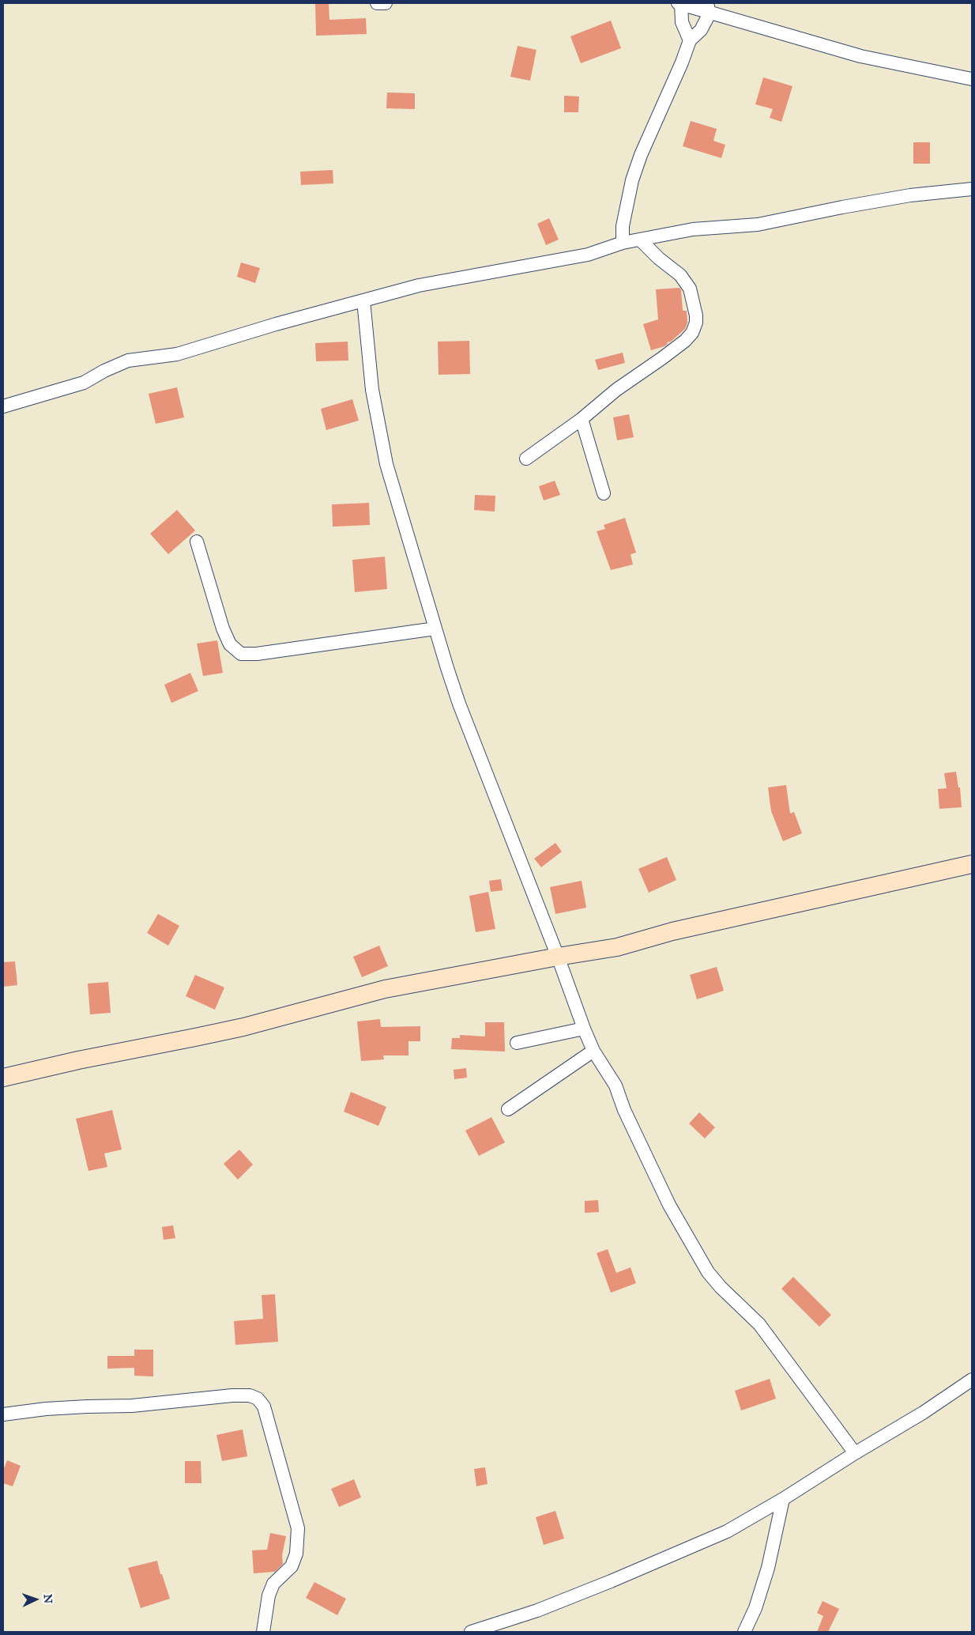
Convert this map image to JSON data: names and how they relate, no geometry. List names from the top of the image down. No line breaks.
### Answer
{"north":"right"}
